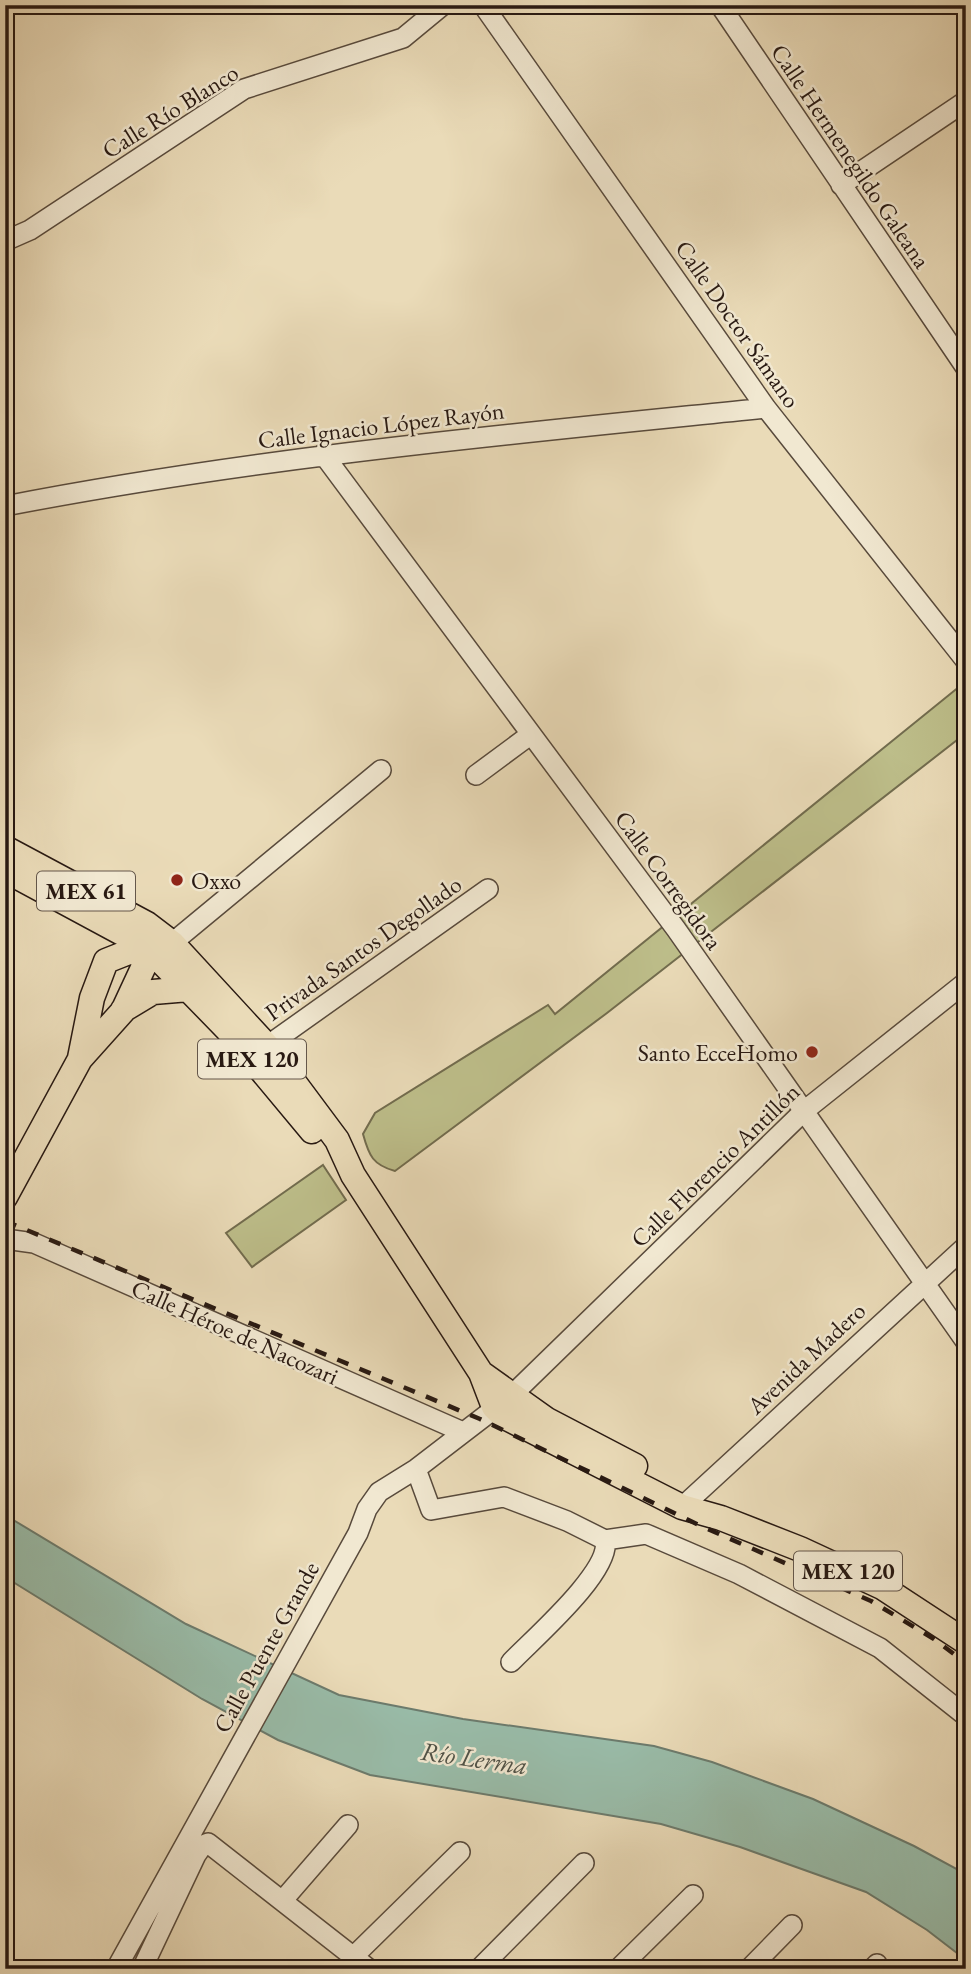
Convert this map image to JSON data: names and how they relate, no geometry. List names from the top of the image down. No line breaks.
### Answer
{"streets":{"main road":["MEX 61","MEX 120"],"street":["Calle Río Blanco","Calle Hermenegildo Galeana","Calle Doctor Sámano","Calle Ignacio López Rayón","Calle Corregidora","Privada Santos Degollado","Calle Florencio Antillón","Calle Héroe de Nacozari","Avenida Madero","Calle Puente Grande"]},"crossings":[["Calle Doctor Sámano","Calle Ignacio López Rayón"],["Calle Ignacio López Rayón","Calle Corregidora"],["Calle Corregidora","Calle Florencio Antillón"],["Calle Corregidora","Avenida Madero"],["MEX 61","MEX 120"],["Privada Santos Degollado","MEX 120"],["MEX 120","Calle Florencio Antillón"],["MEX 120","Avenida Madero"],["MEX 120","Calle Puente Grande"],["Calle Florencio Antillón","Calle Puente Grande"],["Calle Héroe de Nacozari","Calle Puente Grande"]],"water":["Río Lerma"],"places":["Oxxo","Santo EcceHomo"]}
